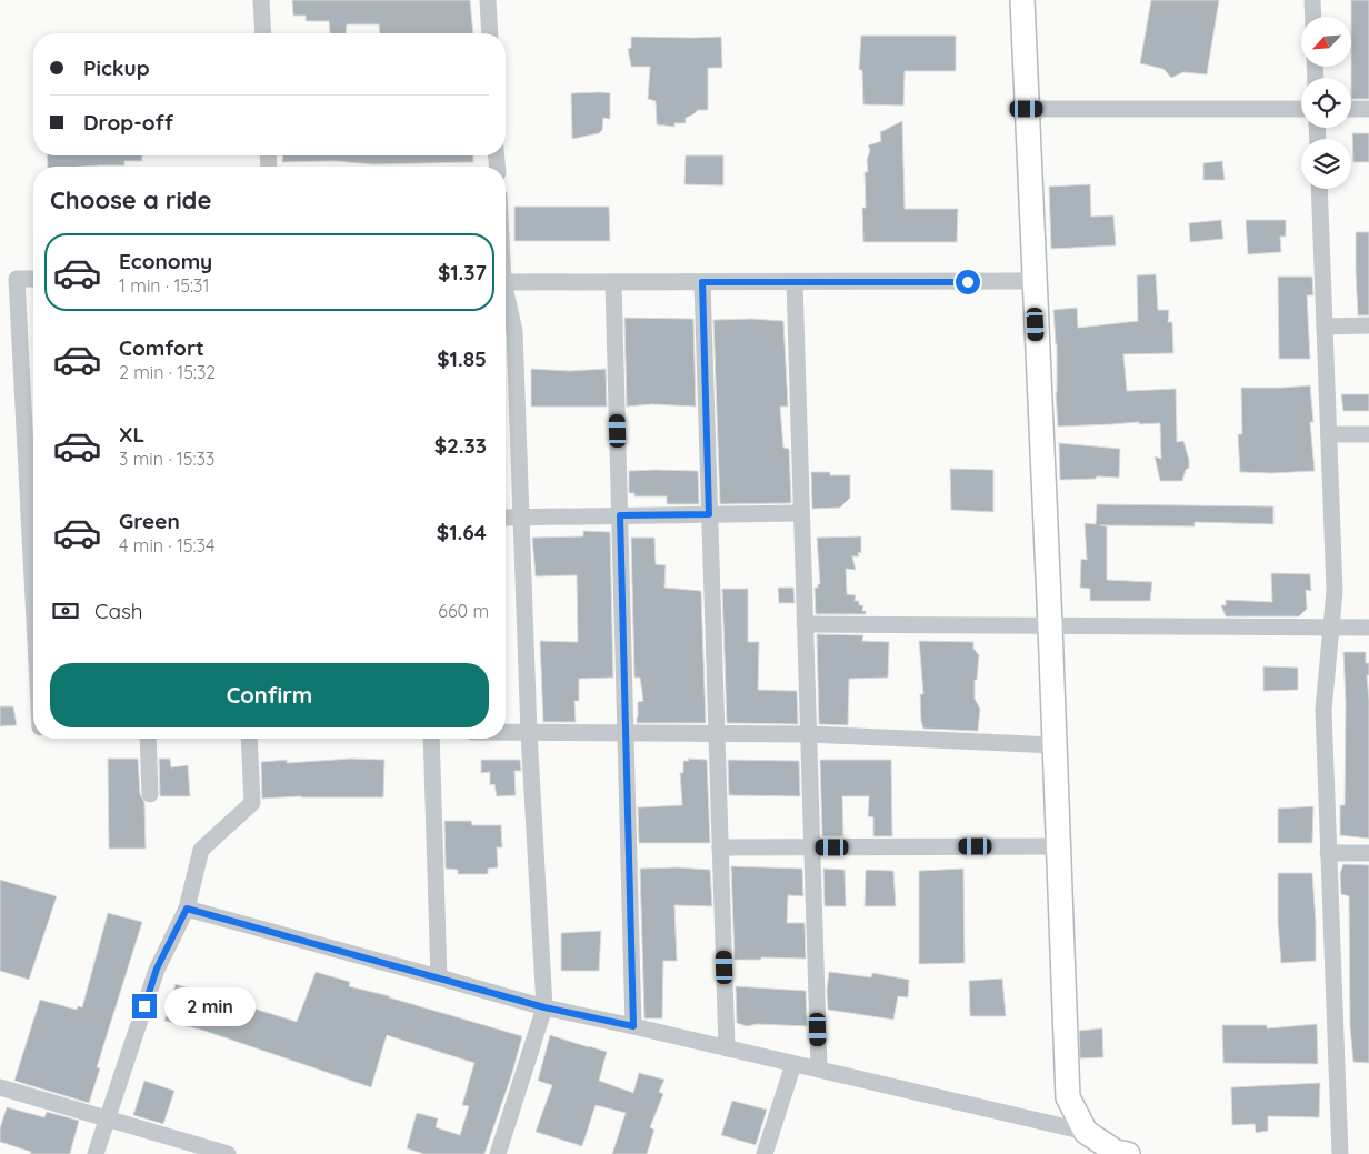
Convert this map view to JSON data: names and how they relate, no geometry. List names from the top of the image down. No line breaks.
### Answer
{"north":"bottom left","page":{"banner":["Pickup","Drop-off"],"heading":"Choose a ride","list":[{"name":"Economy","note":"1 min · 15:31","value":"$1.37"},{"name":"Comfort","note":"2 min · 15:32","value":"$1.85"},{"name":"XL","note":"3 min · 15:33","value":"$2.33"},{"name":"Green","note":"4 min · 15:34","value":"$1.64"}],"pay":["Cash","660 m"],"buttons":"Confirm","bubble":"2 min"}}
